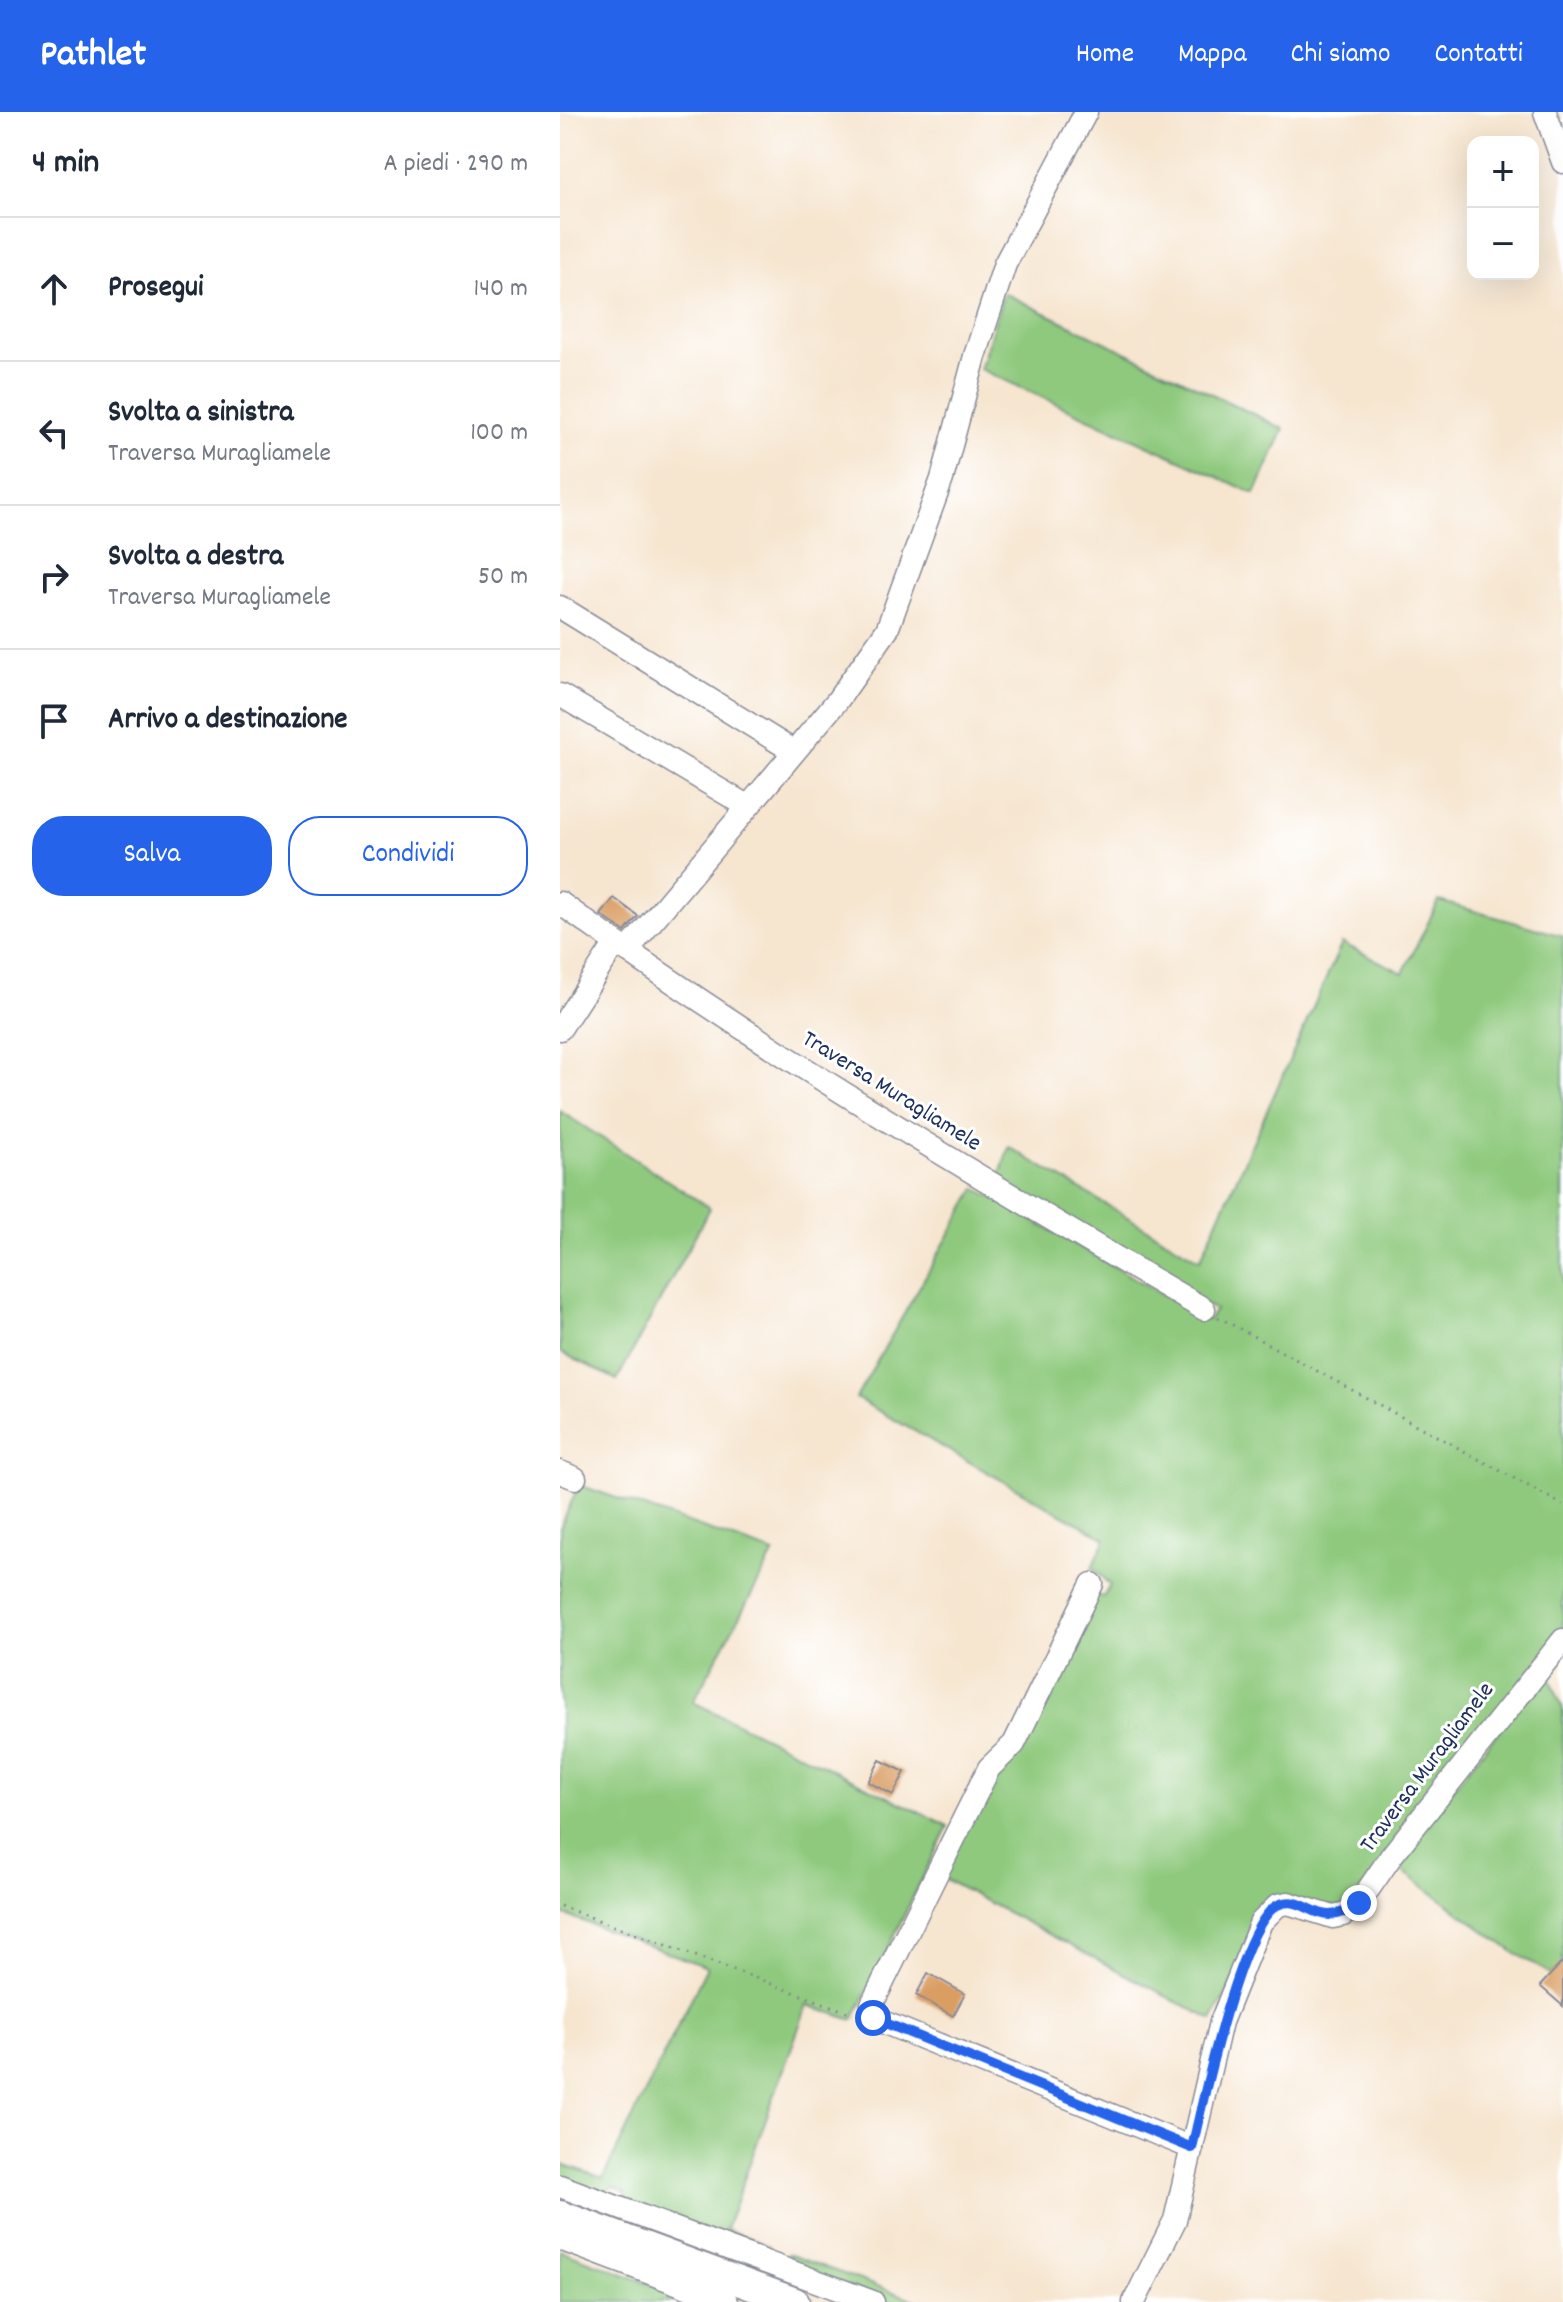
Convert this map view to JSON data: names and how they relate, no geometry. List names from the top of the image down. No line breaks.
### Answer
{"streets":{"street":["Traversa Muragliamele"]},"page":{"header":"Pathlet","nav":["Home","Mappa","Chi siamo","Contatti"],"heading":["4 min","A piedi · 290 m"],"map_buttons":["+","−"],"list":[["Prosegui","140 m"],["Svolta a sinistra","Traversa Muragliamele","100 m"],["Svolta a destra","Traversa Muragliamele","50 m"],"Arrivo a destinazione"],"buttons":["Salva","Condividi"]}}
